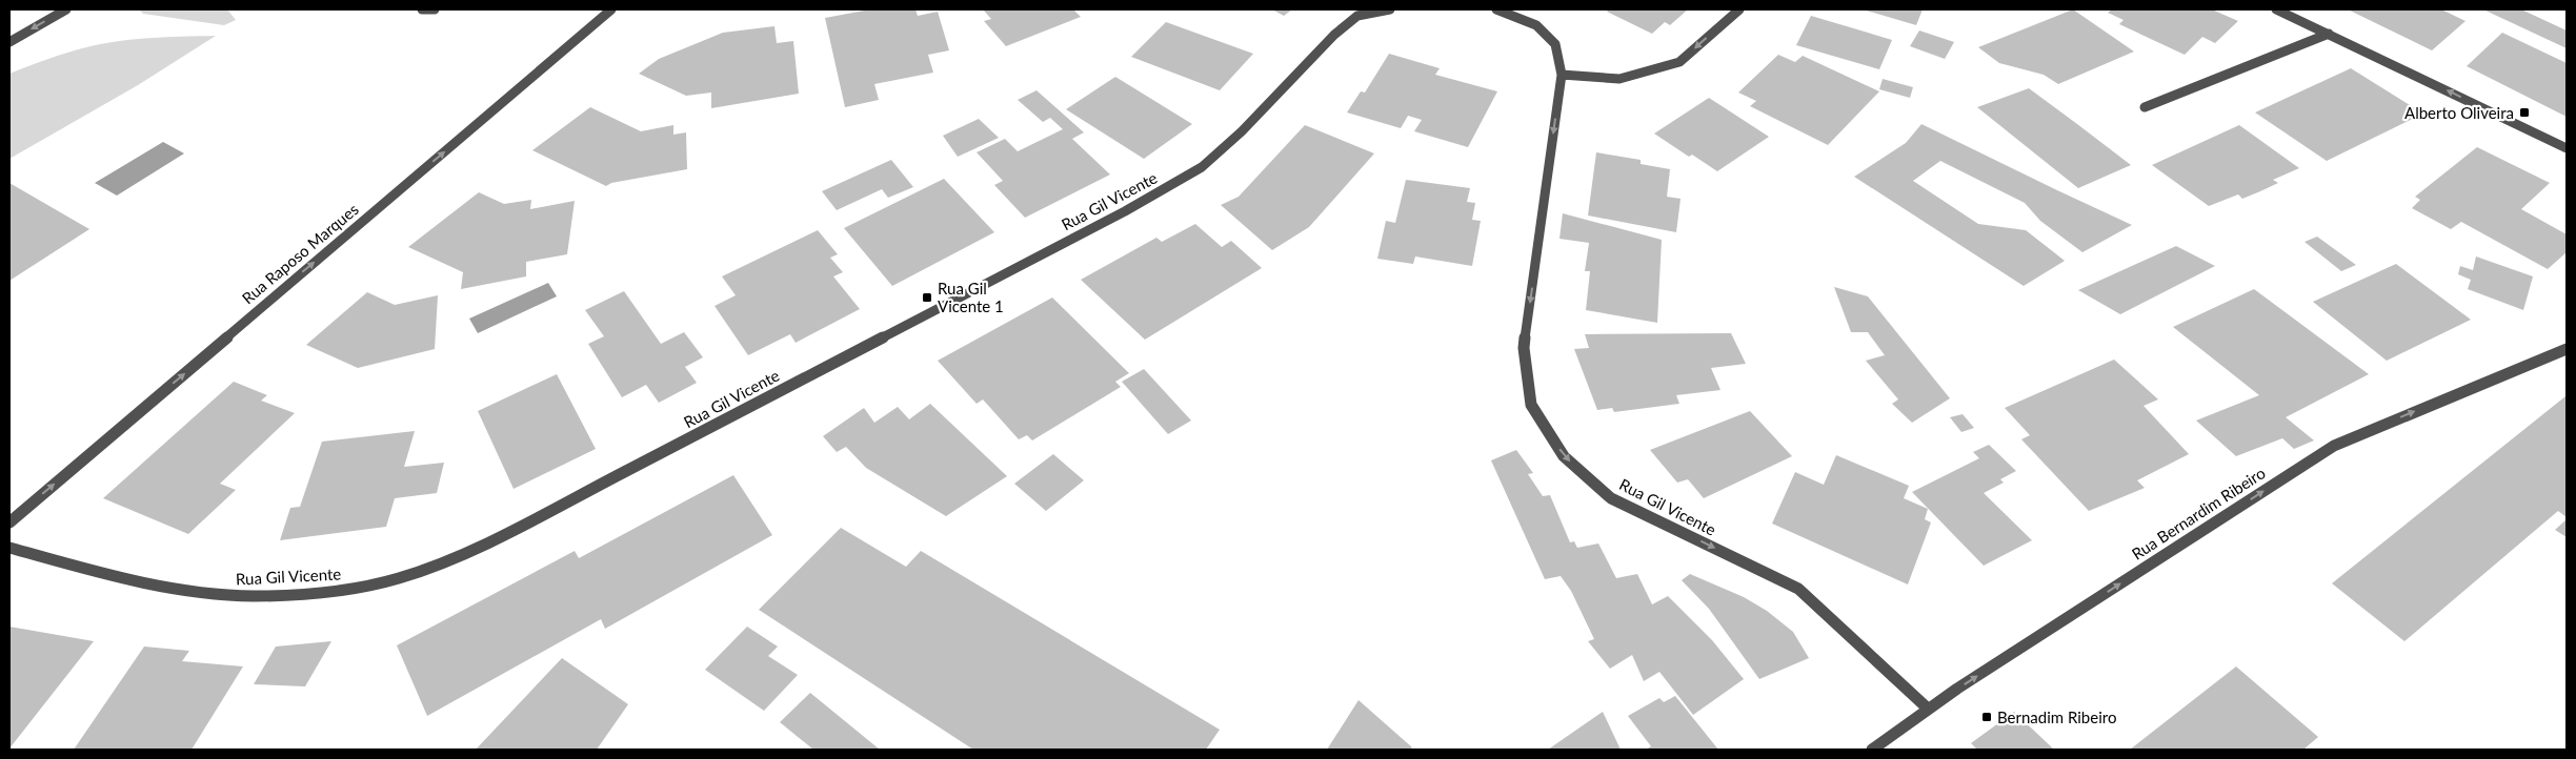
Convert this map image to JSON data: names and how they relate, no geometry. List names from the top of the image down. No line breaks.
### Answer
{"streets":{"street":["Rua Gil Vicente","Rua Raposo Marques","Rua Bernardim Ribeiro"]},"crossings":[["Rua Gil Vicente","Rua Bernardim Ribeiro"]],"one_way":["Rua Raposo Marques","Rua Bernardim Ribeiro"],"places":{"transit":["Alberto Oliveira","Rua Gil Vicente 1","Bernadim Ribeiro"]}}
